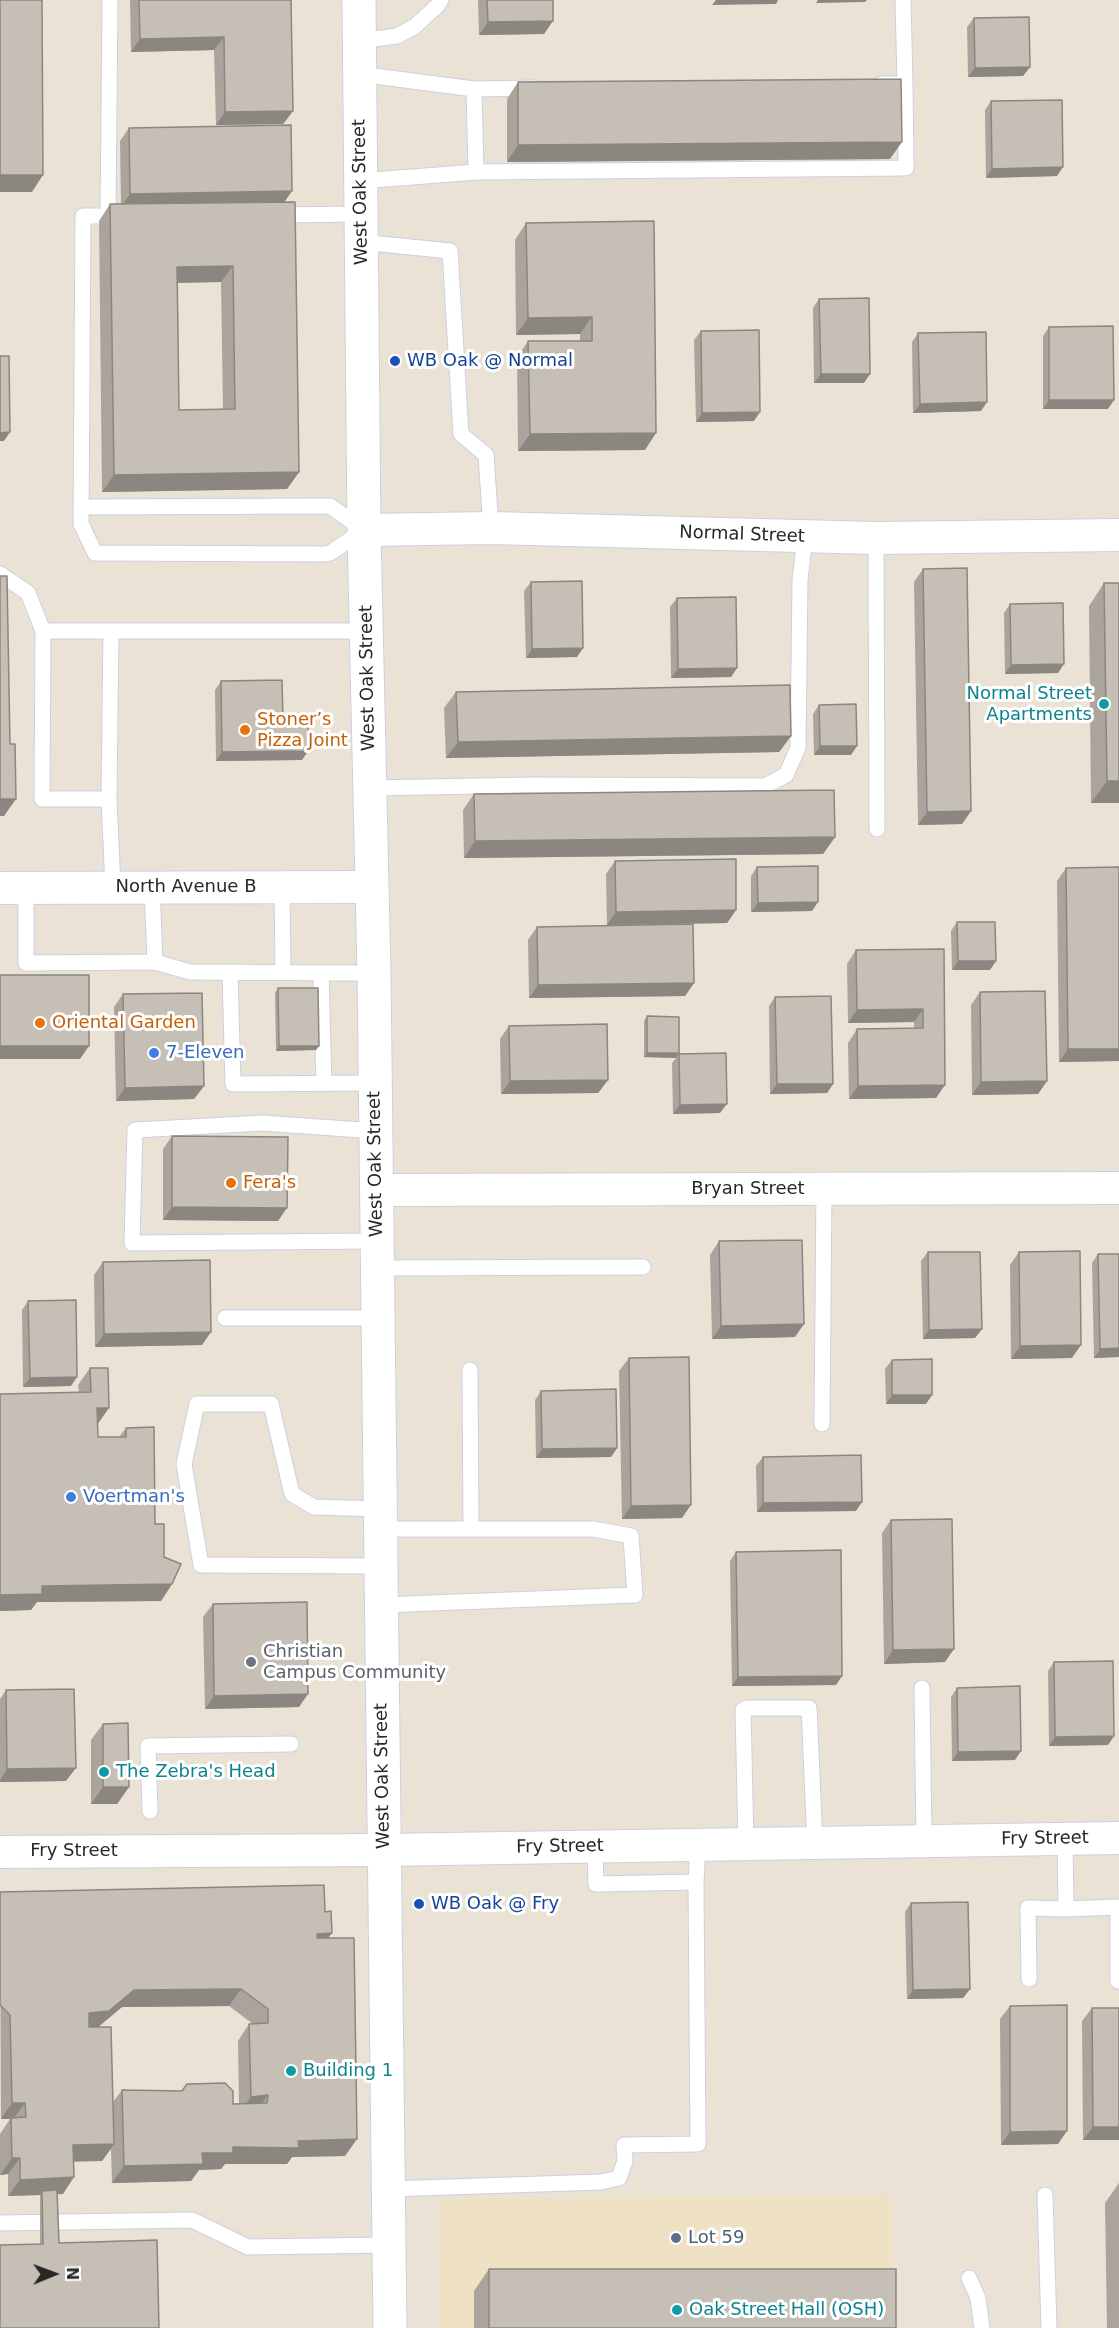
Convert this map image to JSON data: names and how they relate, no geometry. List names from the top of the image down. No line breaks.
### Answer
{"streets":{"main road":["West Oak Street"],"street":["Normal Street","North Avenue B","Bryan Street","Fry Street"]},"crossings":[["West Oak Street","Normal Street"],["West Oak Street","North Avenue B"],["West Oak Street","Bryan Street"],["West Oak Street","Fry Street"]],"places":["WB Oak @ Normal","Normal Street Apartments","Stoner’s Pizza Joint","Oriental Garden","7-Eleven","Fera's","Voertman's","Christian Campus Community","The Zebra's Head","WB Oak @ Fry","Building 1","Lot 59","Oak Street Hall (OSH)"],"north":"right"}
